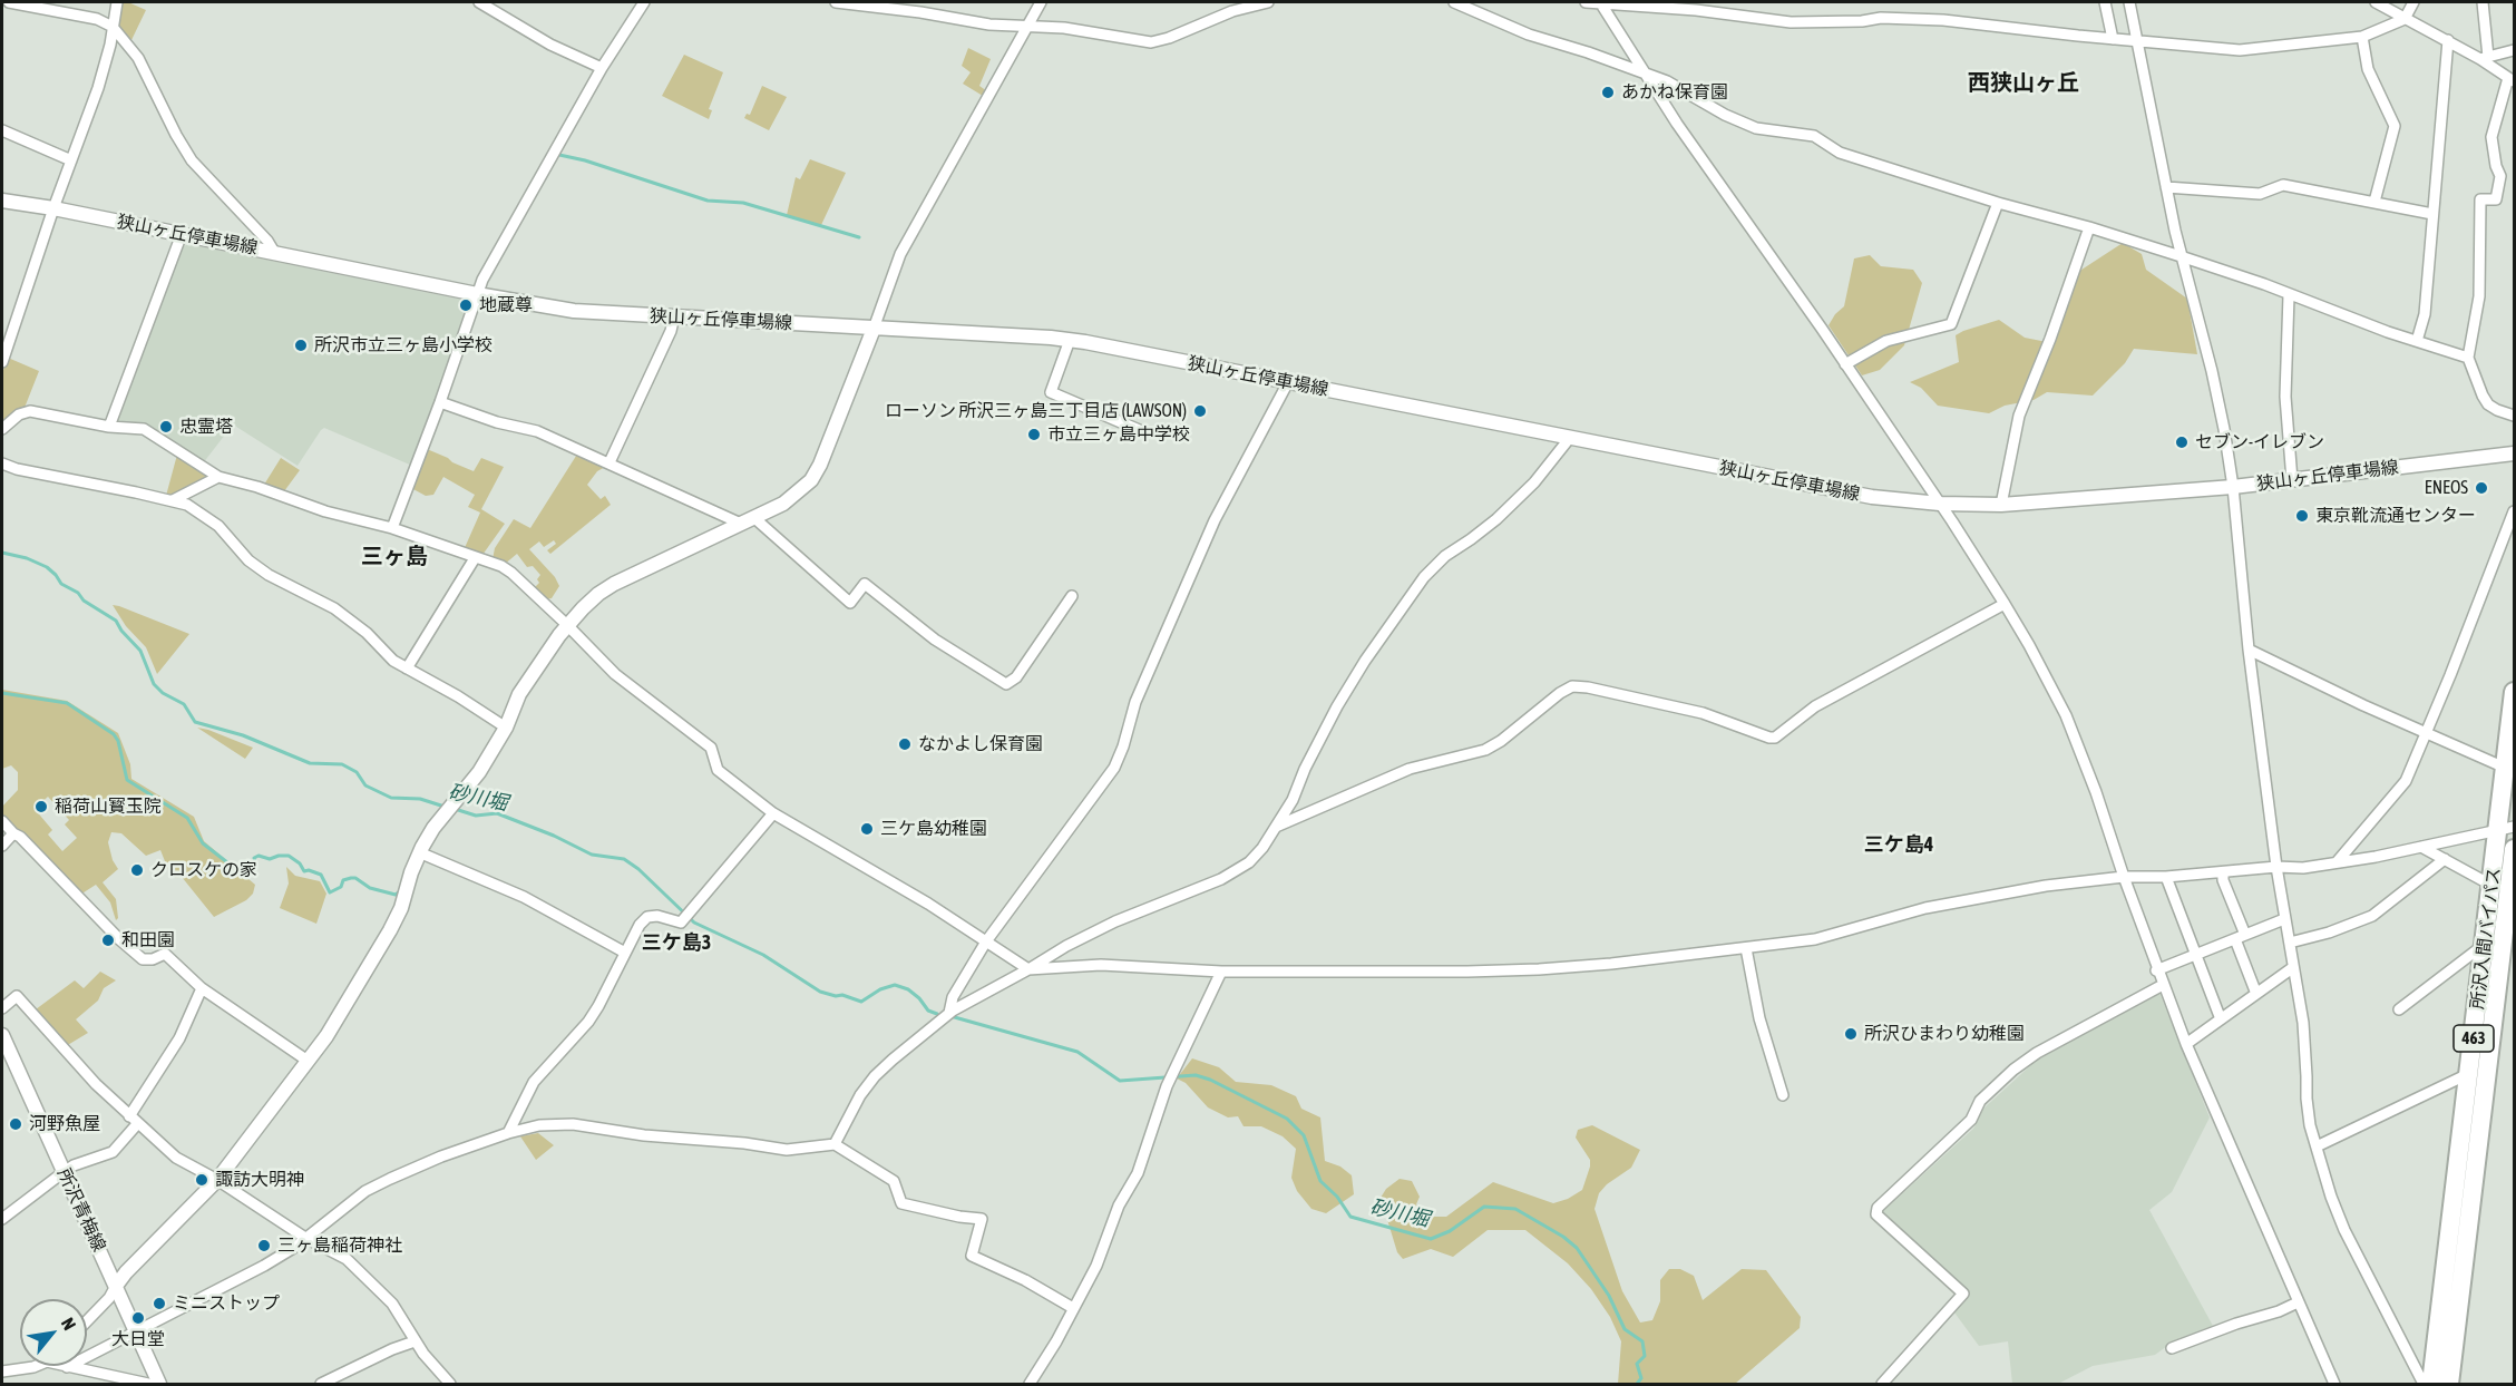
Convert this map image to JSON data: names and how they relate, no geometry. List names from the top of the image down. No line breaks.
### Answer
{"streets":{"highway":["所沢入間バイパス","463"],"main road":["狭山ヶ丘停車場線","所沢青梅線"]},"districts":["西狭山ヶ丘","三ヶ島","三ケ島4","三ケ島3"],"water":["砂川堀"],"places":["あかね保育園","地蔵尊","所沢市立三ヶ島小学校","ローソン 所沢三ヶ島三丁目店 (LAWSON)","忠霊塔","市立三ヶ島中学校","セブン-イレブン","ENEOS","東京靴流通センター","なかよし保育園","稲荷山寳玉院","三ケ島幼稚園","クロスケの家","和田園","所沢ひまわり幼稚園","河野魚屋","諏訪大明神","三ヶ島稲荷神社","ミニストップ","大日堂"],"north":"top right"}
